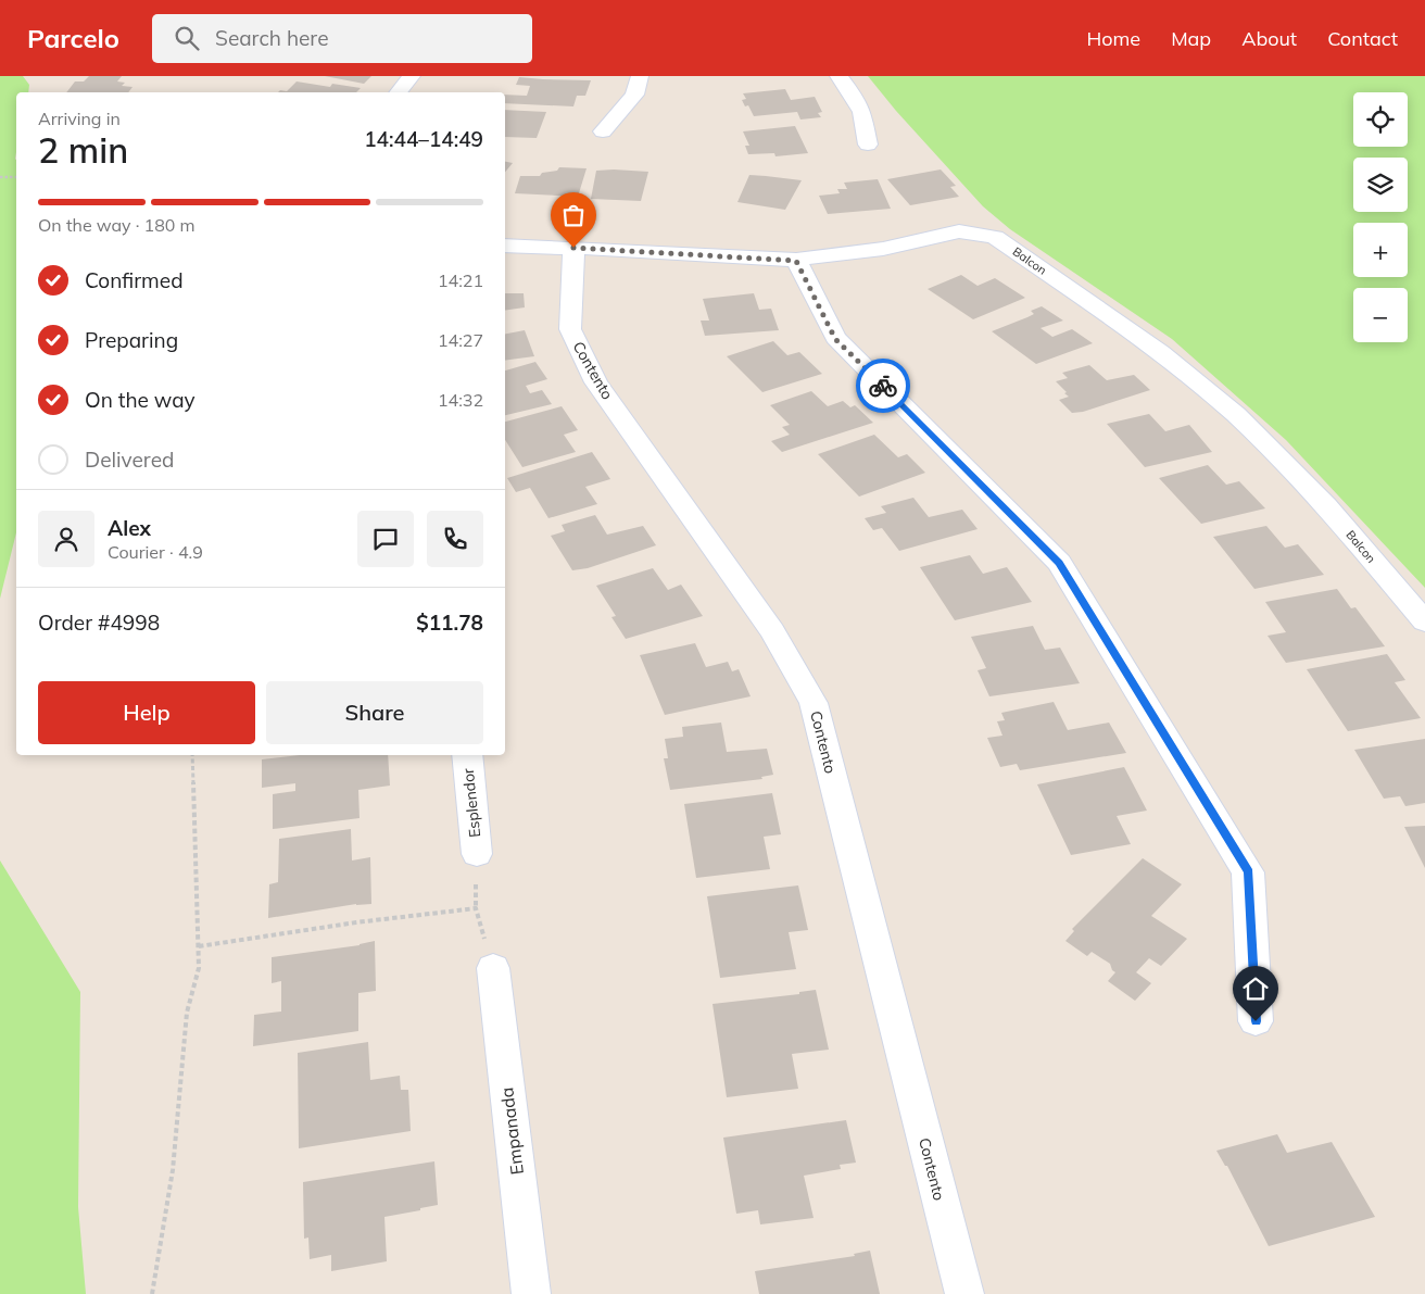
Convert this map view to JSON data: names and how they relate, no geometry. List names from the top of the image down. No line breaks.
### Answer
{"streets":{"street":["Balcon","Contento","Esplendor","Empanada"]},"crossings":[["Balcon","Contento"]],"page":{"header":"Parcelo","search":"Search here","nav":["Home","Map","About","Contact"],"map_buttons":["+","−"],"heading":["2 min","Arriving in","14:44–14:49"],"panel":["Alex","Courier · 4.9","Order #4998","$11.78"],"bar":"On the way · 180 m","list":[["Confirmed","14:21"],["Preparing","14:27"],["On the way","14:32"],"Delivered"],"buttons":["Help","Share"]}}
